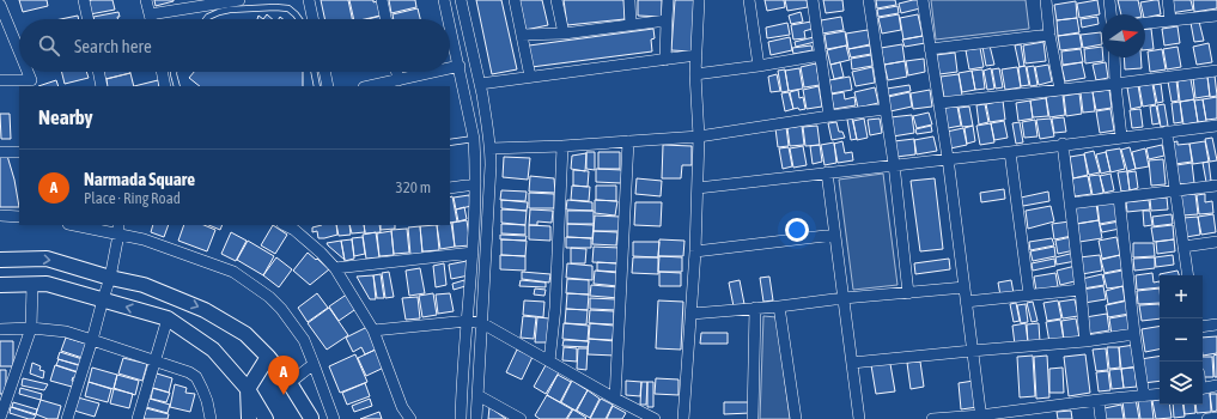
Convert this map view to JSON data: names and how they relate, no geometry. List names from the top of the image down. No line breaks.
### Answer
{"north":"right","page":{"search":"Search here","heading":"Nearby","list":[{"mark":"A","name":"Narmada Square","note":"Place · Ring Road","value":"320 m"}],"map_buttons":["+","−"],"pins":"A"}}
